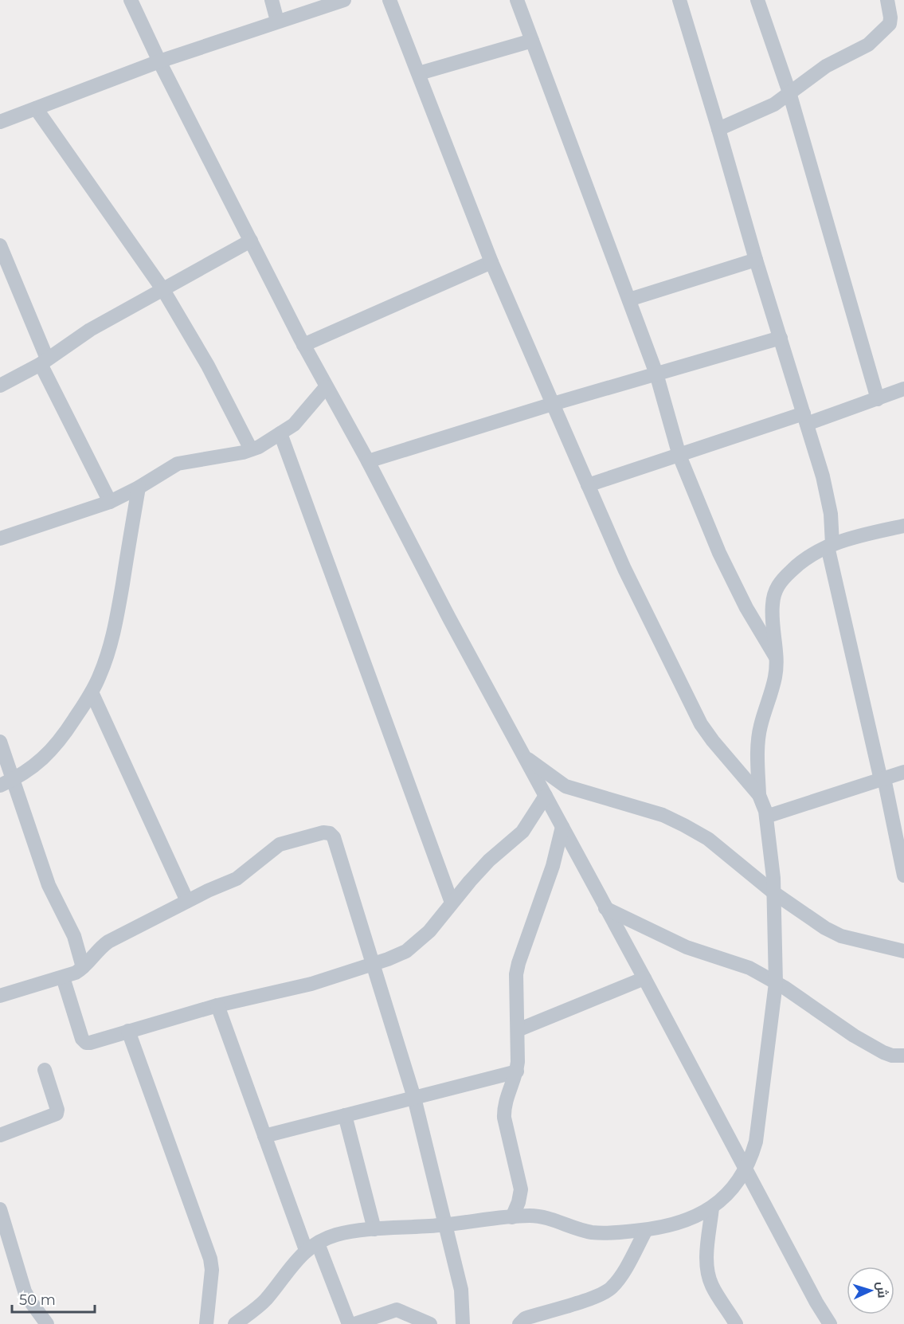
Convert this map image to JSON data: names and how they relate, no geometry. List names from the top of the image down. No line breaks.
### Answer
{"scale_bar":"50 m","north":"right"}
